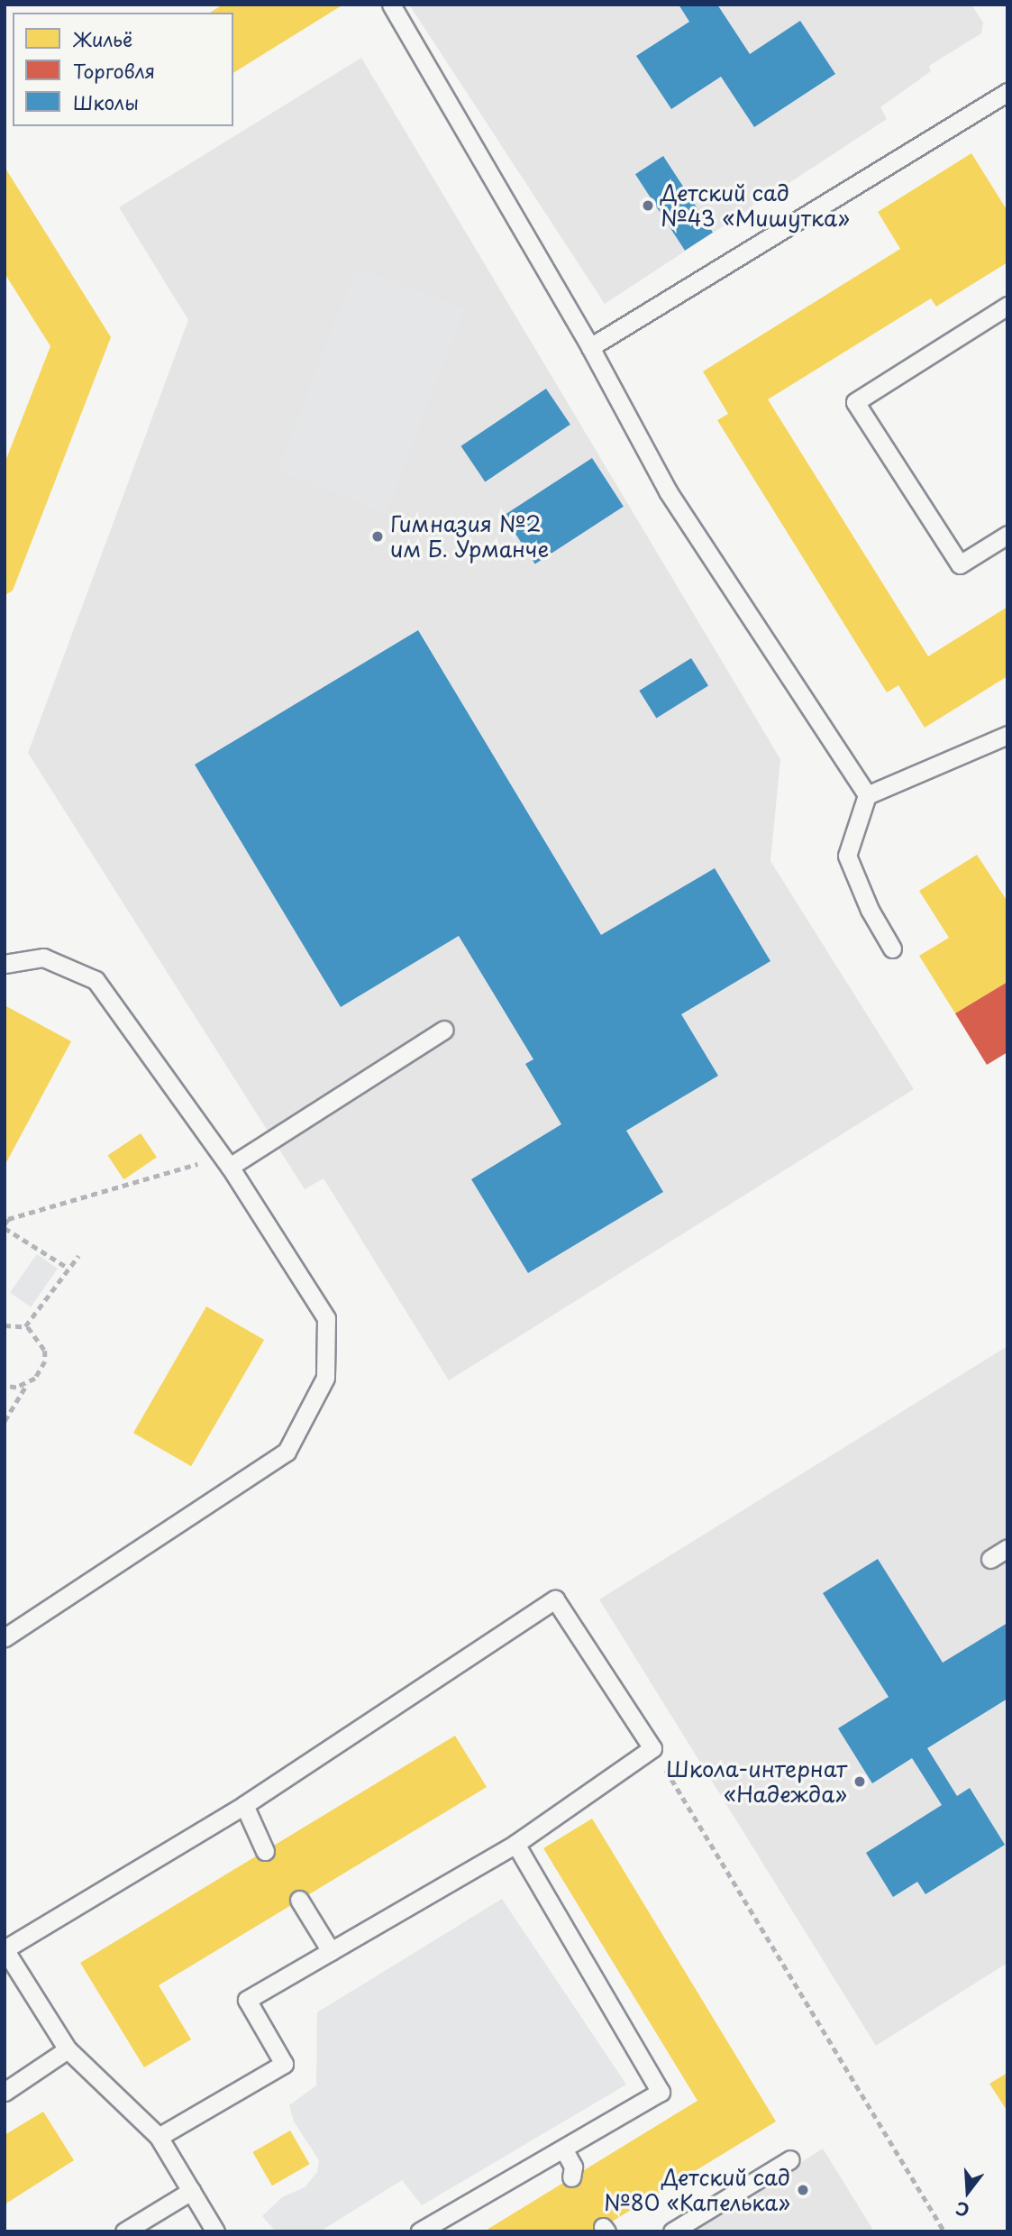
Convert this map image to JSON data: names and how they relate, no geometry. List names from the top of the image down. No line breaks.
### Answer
{"places":["Детский сад №43 «Мишутка»","Гимназия №2 им Б. Урманче","Школа-интернат «Надежда»","Детский сад №80 «Капелька»"],"legend":["Жильё","Торговля","Школы"],"north":"bottom"}
